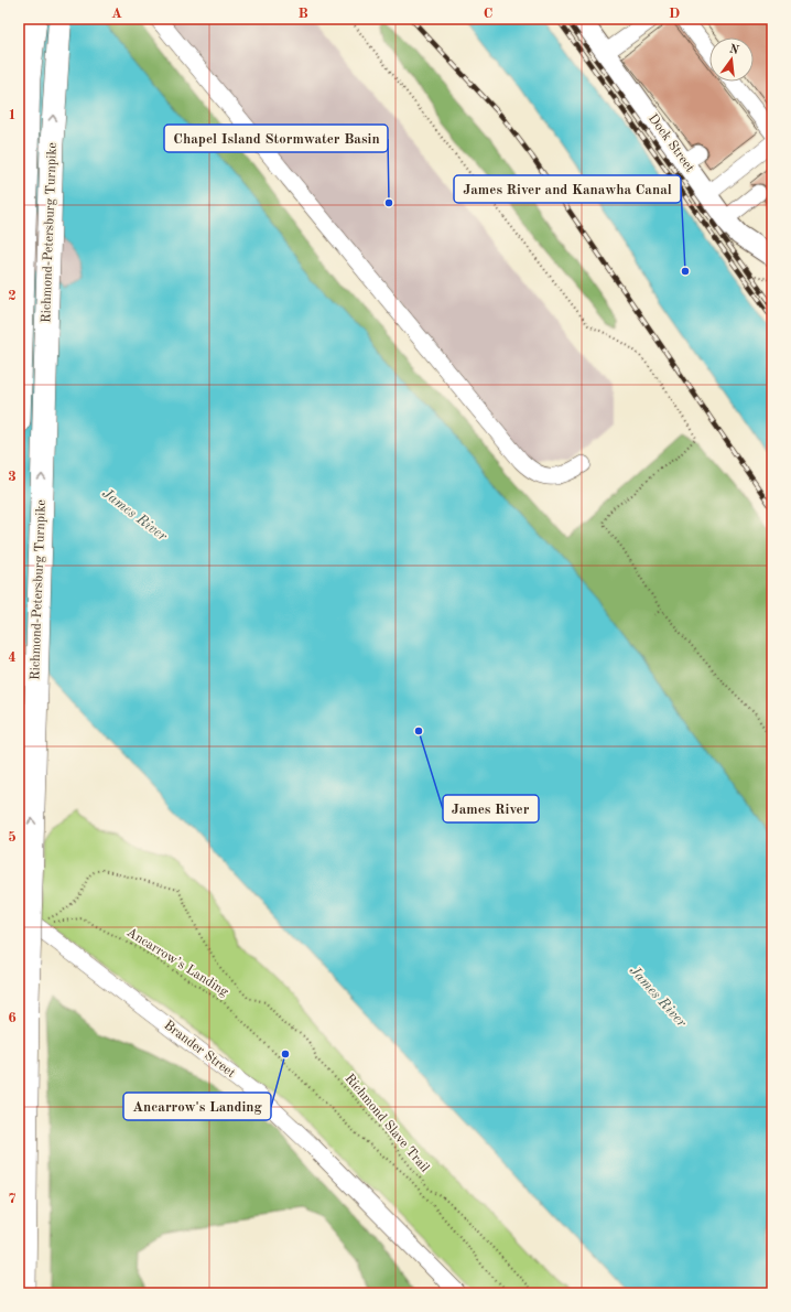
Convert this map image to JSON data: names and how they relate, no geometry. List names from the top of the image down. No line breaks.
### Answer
{"streets":{"highway":["Richmond-Petersburg Turnpike"],"main road":["Dock Street"],"street":["Brander Street"],"path":["Ancarrow’s Landing","Richmond Slave Trail"]},"crossings":[["Ancarrow’s Landing","Brander Street"],["Ancarrow’s Landing","Richmond Slave Trail"],["Brander Street","Richmond Slave Trail"]],"water":["James River"],"places":["Chapel Island Stormwater Basin","James River and Kanawha Canal","James River","Ancarrow's Landing"],"north":"top","grid":{"columns":["A","B","C","D"],"rows":["1","2","3","4","5","6","7"]}}
